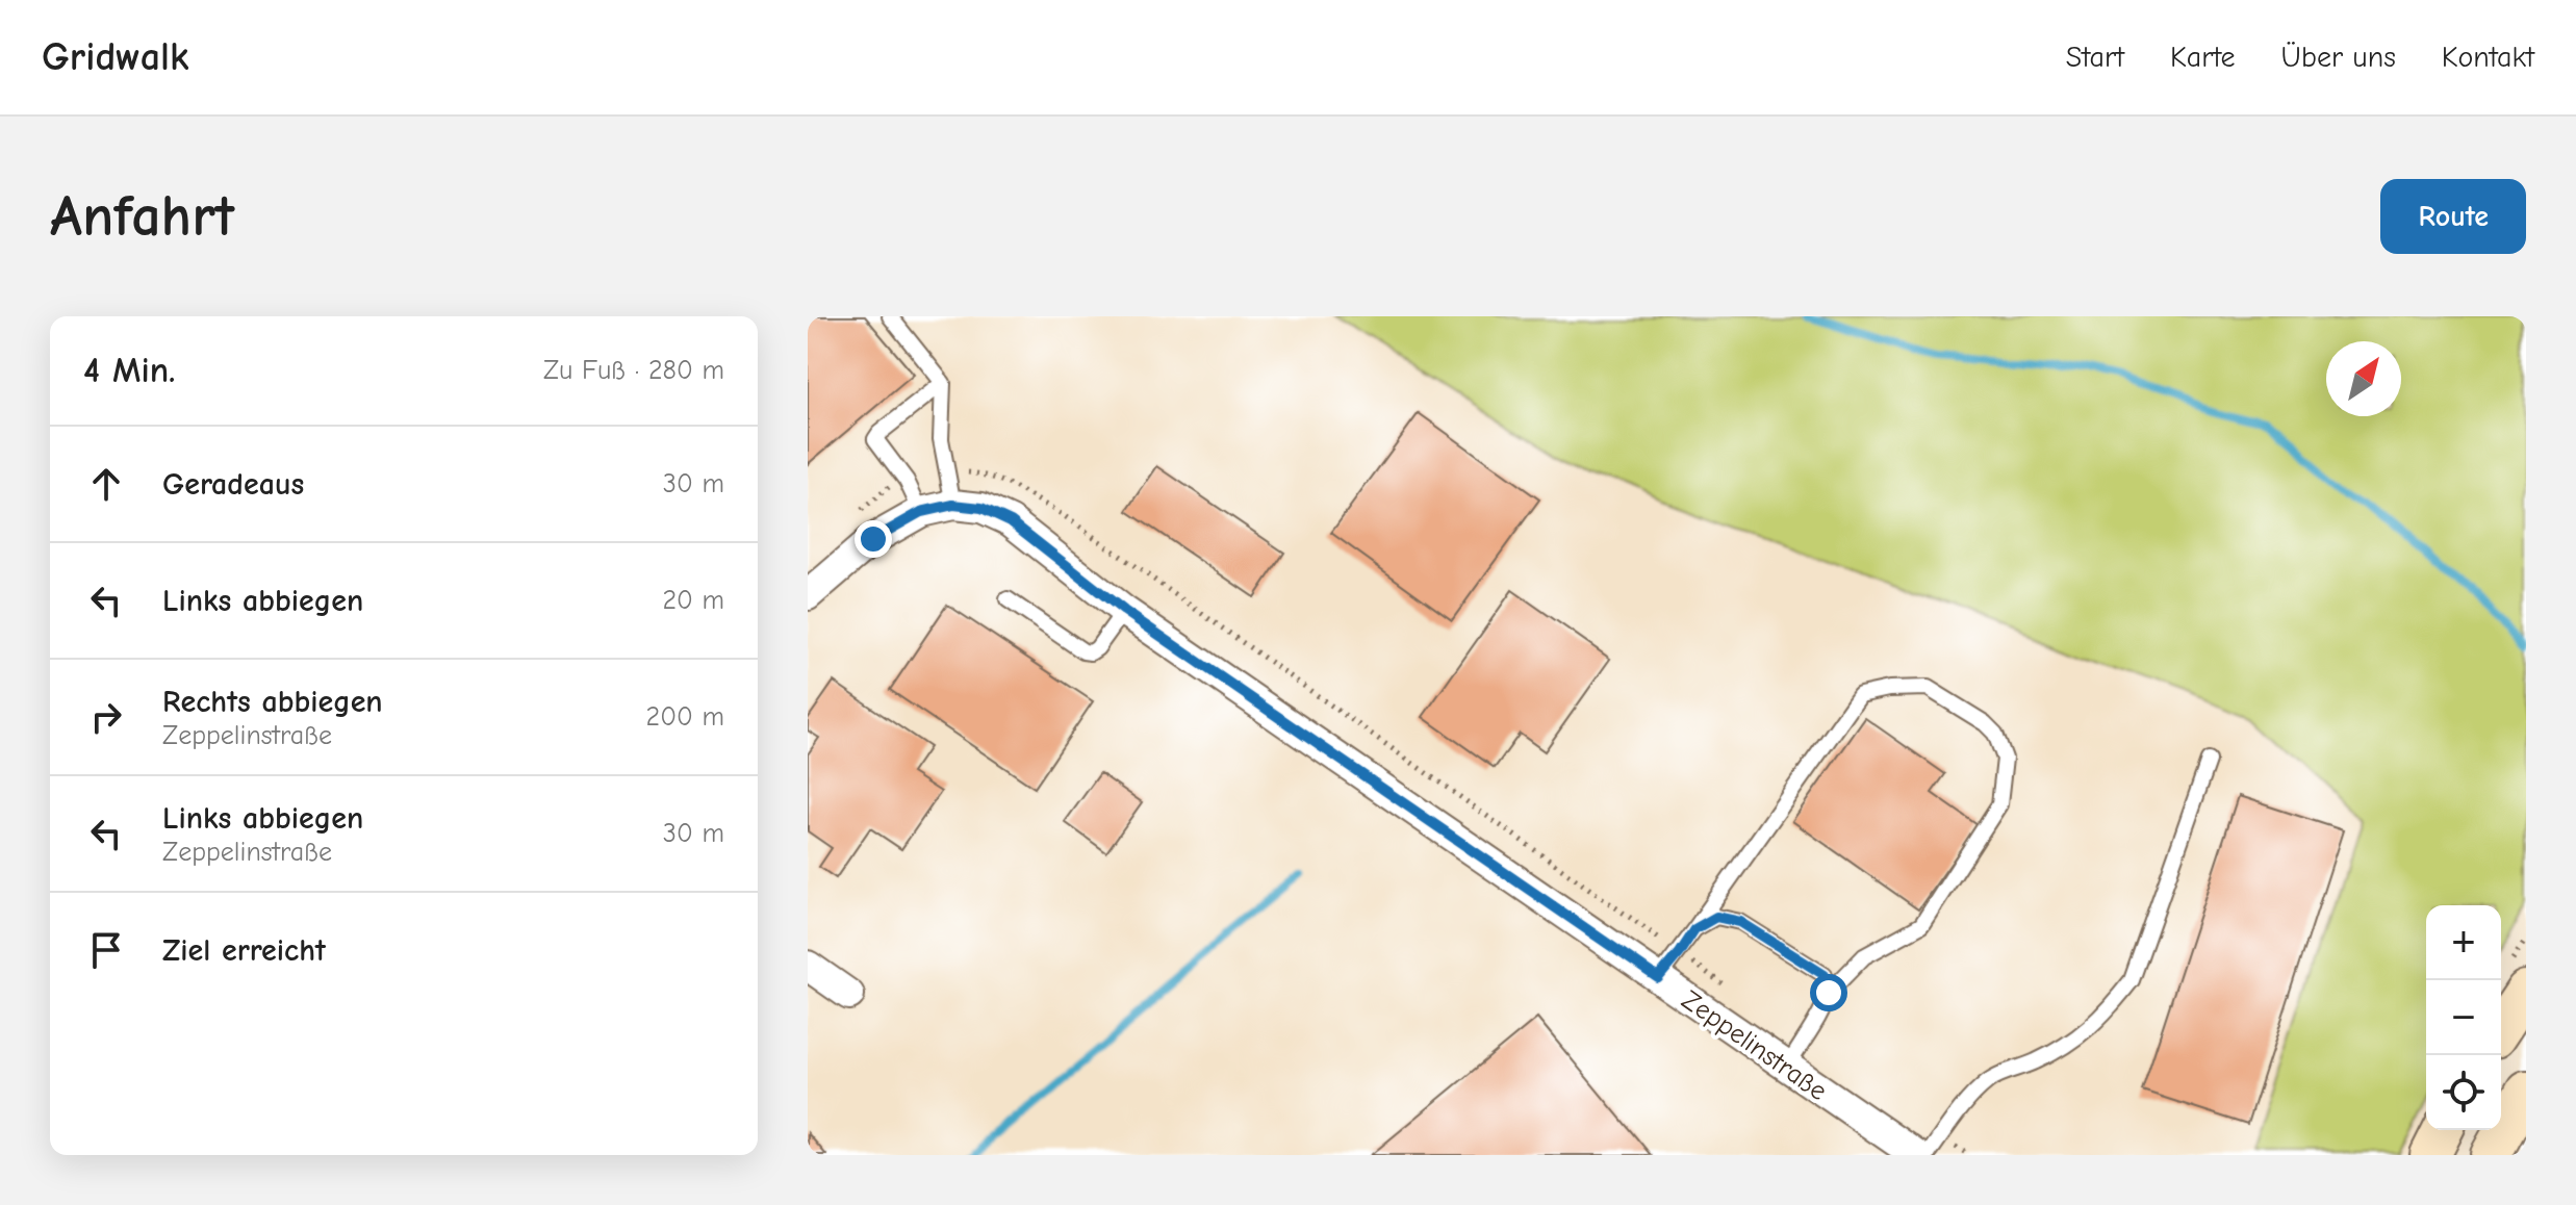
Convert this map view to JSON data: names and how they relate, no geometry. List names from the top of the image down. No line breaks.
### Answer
{"streets":{"street":["Zeppelinstraße"]},"north":"top right","page":{"header":"Gridwalk","nav":["Start","Karte","Über uns","Kontakt"],"buttons":"Route","title":"Anfahrt","heading":["4 Min.","Zu Fuß · 280 m"],"list":[["Geradeaus","30 m"],["Links abbiegen","20 m"],["Rechts abbiegen","Zeppelinstraße","200 m"],["Links abbiegen","Zeppelinstraße","30 m"],"Ziel erreicht"],"map_buttons":["+","−"]}}
